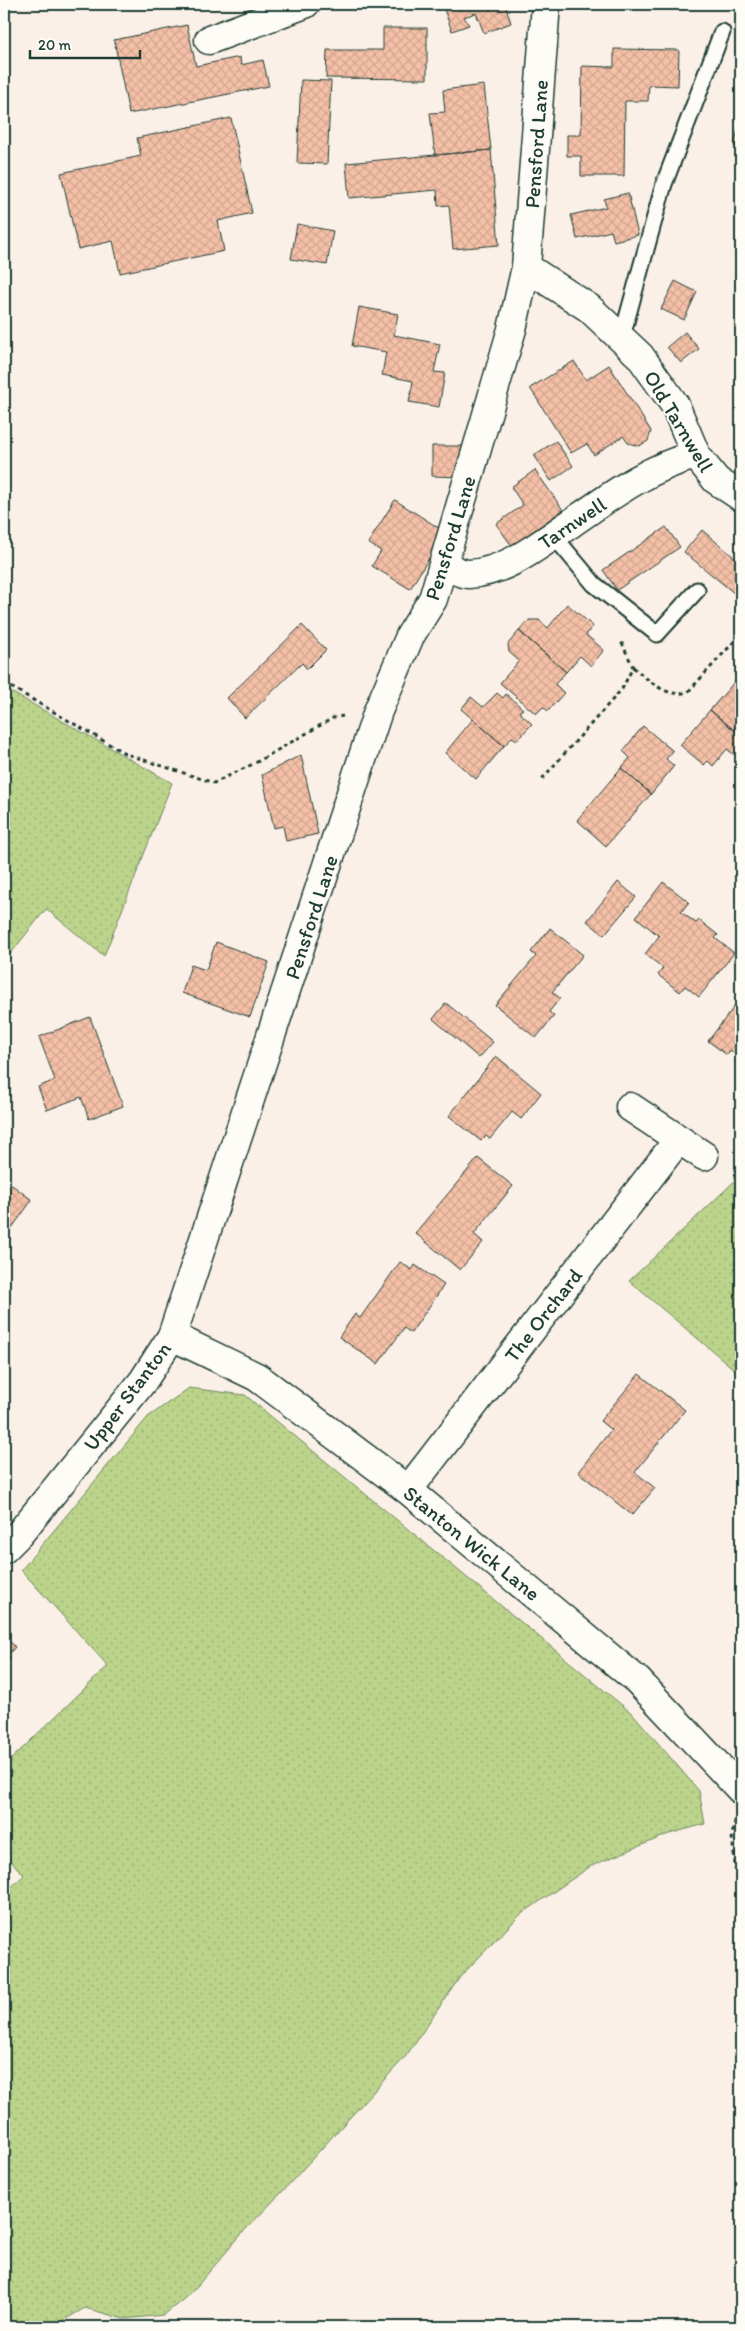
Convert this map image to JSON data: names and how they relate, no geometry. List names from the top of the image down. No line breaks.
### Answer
{"streets":{"street":["Pensford Lane","Old Tarnwell","Tarnwell","The Orchard","Upper Stanton","Stanton Wick Lane"]},"crossings":[["Pensford Lane","Old Tarnwell"],["Pensford Lane","Tarnwell"],["Pensford Lane","Upper Stanton"],["Old Tarnwell","Tarnwell"],["The Orchard","Stanton Wick Lane"],["Upper Stanton","Stanton Wick Lane"]],"scale_bar":"20 m"}
